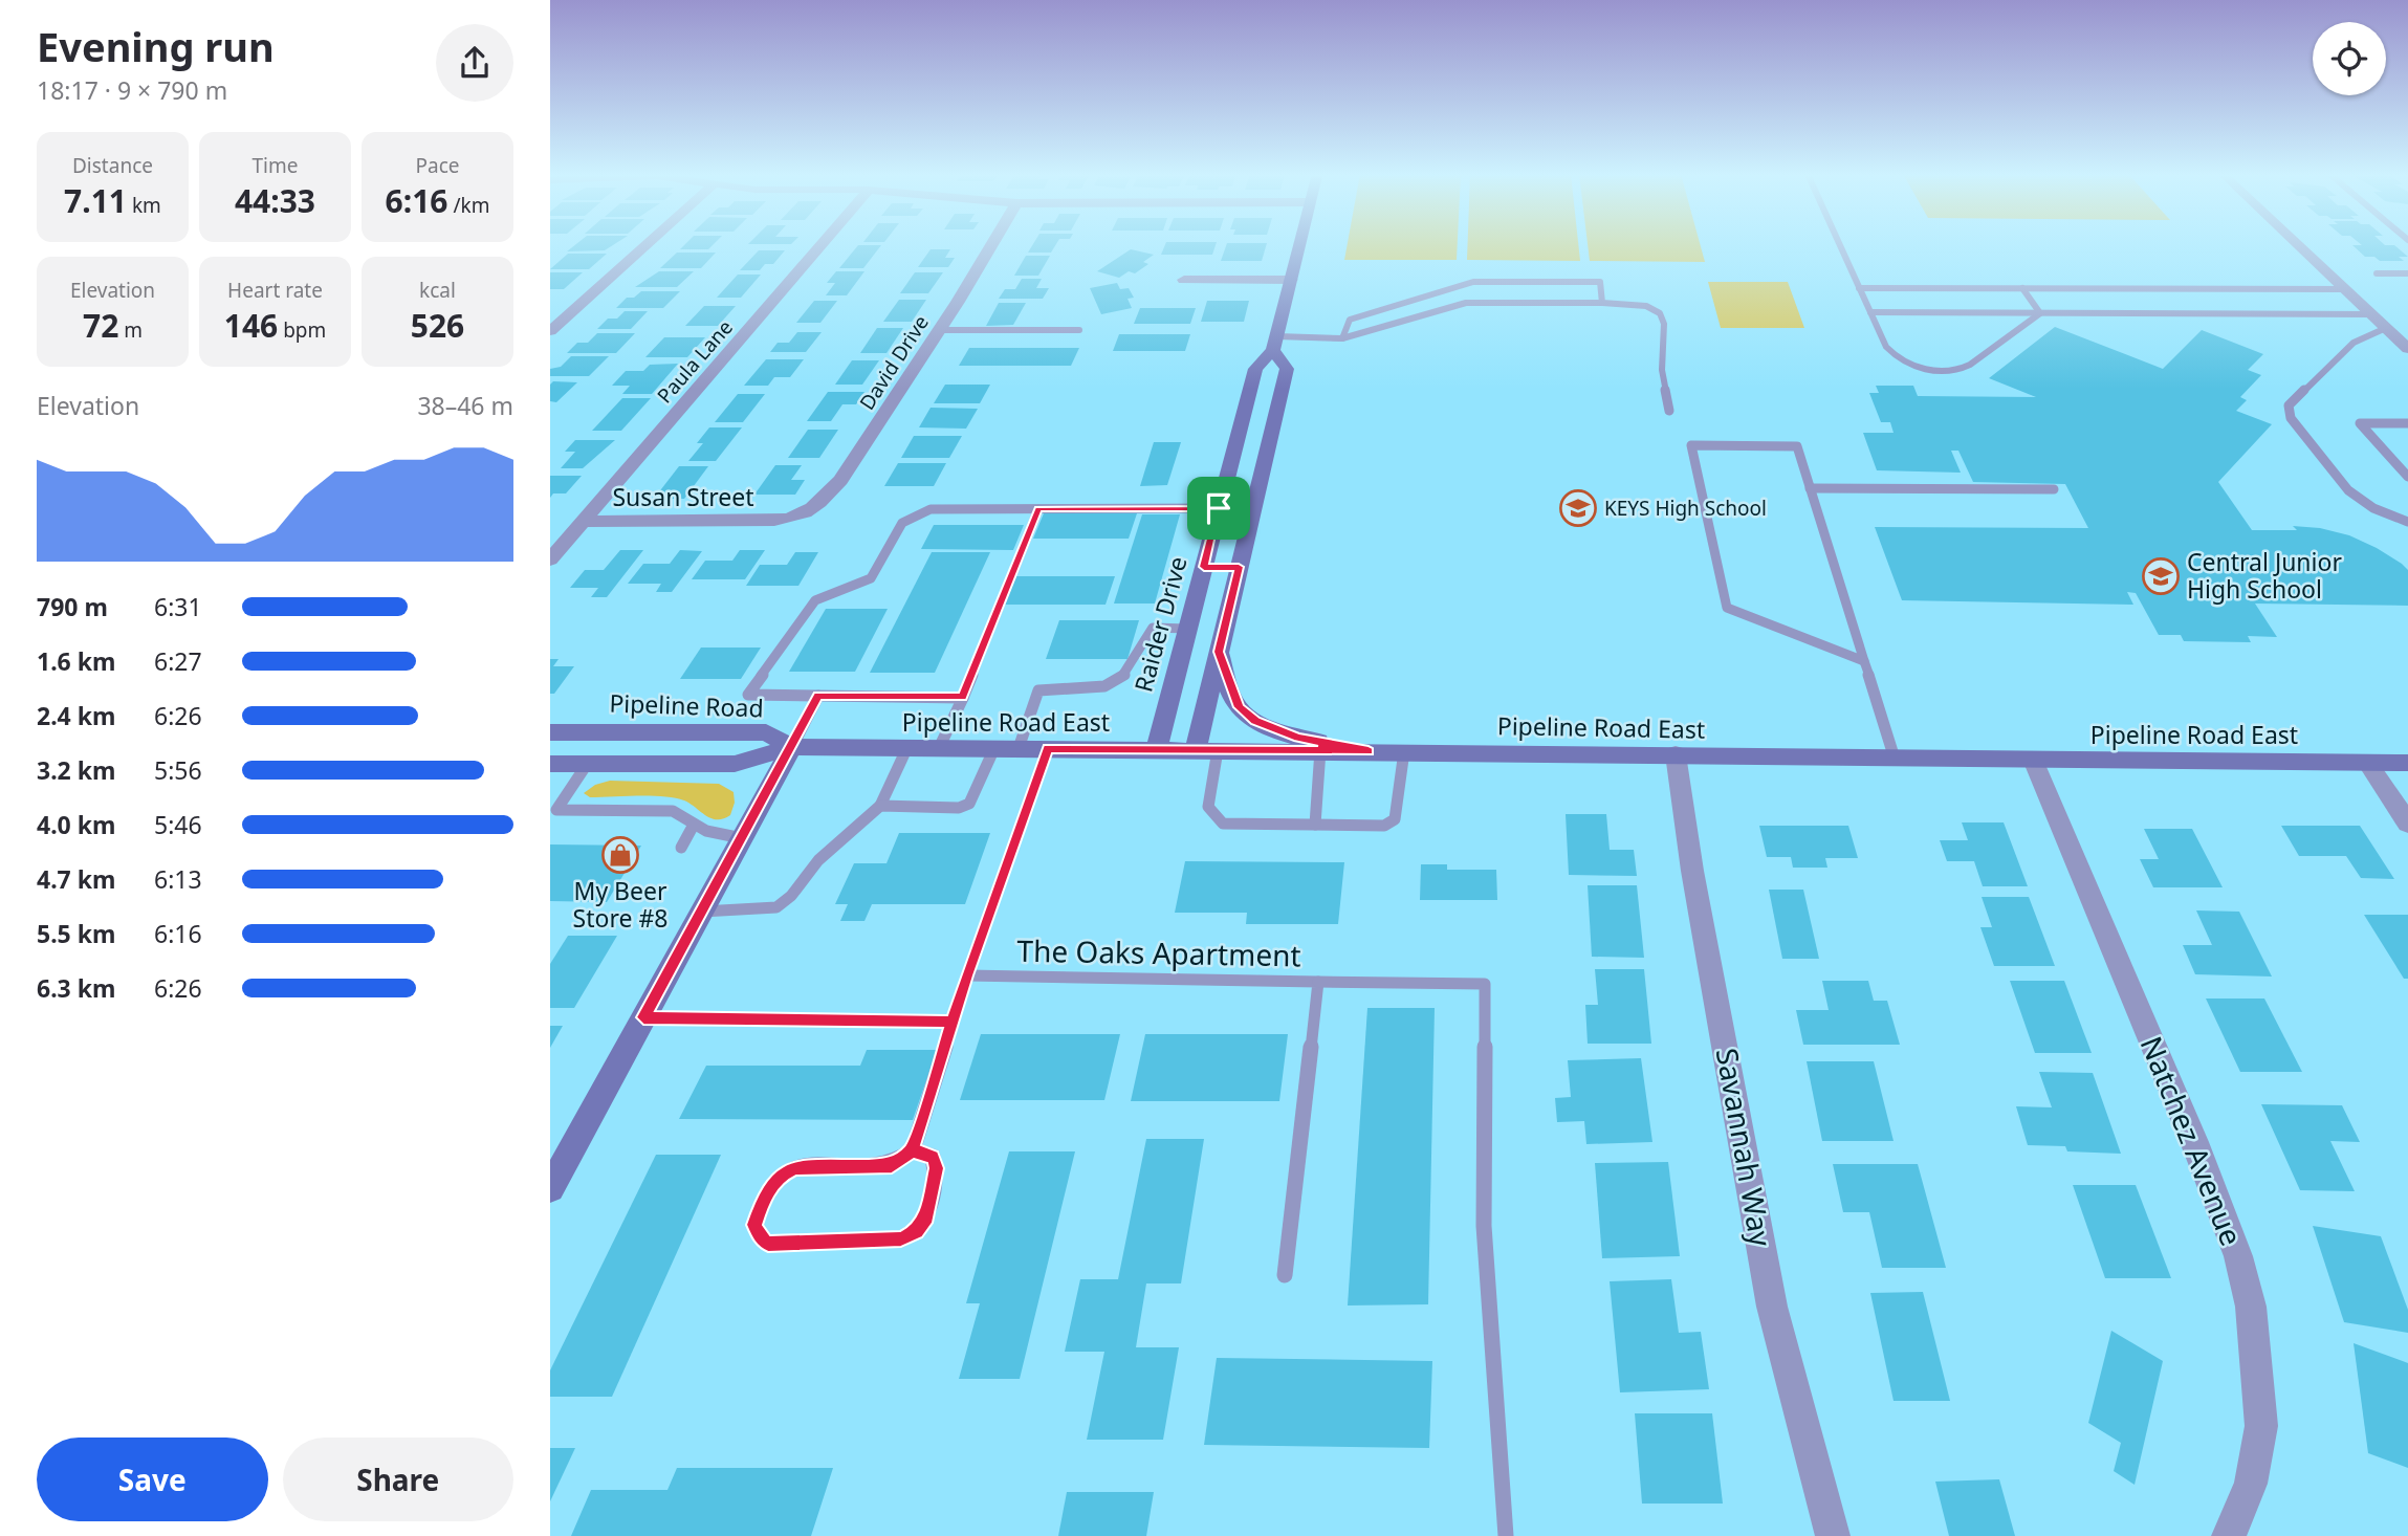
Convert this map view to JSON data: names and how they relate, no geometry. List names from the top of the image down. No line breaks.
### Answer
{"streets":{"main road":["Raider Drive","Pipeline Road","Pipeline Road East"],"street":["Paula Lane","David Drive","Susan Street","Natchez Avenue","Savannah Way"],"lane":["The Oaks Apartment"]},"crossings":[["Paula Lane","Susan Street"],["David Drive","Susan Street"],["Raider Drive","Pipeline Road East"],["Pipeline Road","Pipeline Road East"],["Pipeline Road East","The Oaks Apartment"],["Pipeline Road East","Natchez Avenue"],["Pipeline Road East","Savannah Way"]],"places":{"school or university":["KEYS High School","Central Junior High School"],"shop":["My Beer Store #8"]},"page":{"heading":["Evening run","18:17 · 9 × 790 m"],"stats":[["Distance","7.11 km"],["Time","44:33"],["Pace","6:16 /km"],["Elevation","72 m"],["Heart rate","146 bpm"],["kcal","526"]],"chart":["Elevation","38–46 m"],"list":[{"name":"790 m","note":"6:31"},{"name":"1.6 km","note":"6:27"},{"name":"2.4 km","note":"6:26"},{"name":"3.2 km","note":"5:56"},{"name":"4.0 km","note":"5:46"},{"name":"4.7 km","note":"6:13"},{"name":"5.5 km","note":"6:16"},{"name":"6.3 km","note":"6:26"}],"buttons":["Save","Share"]}}
